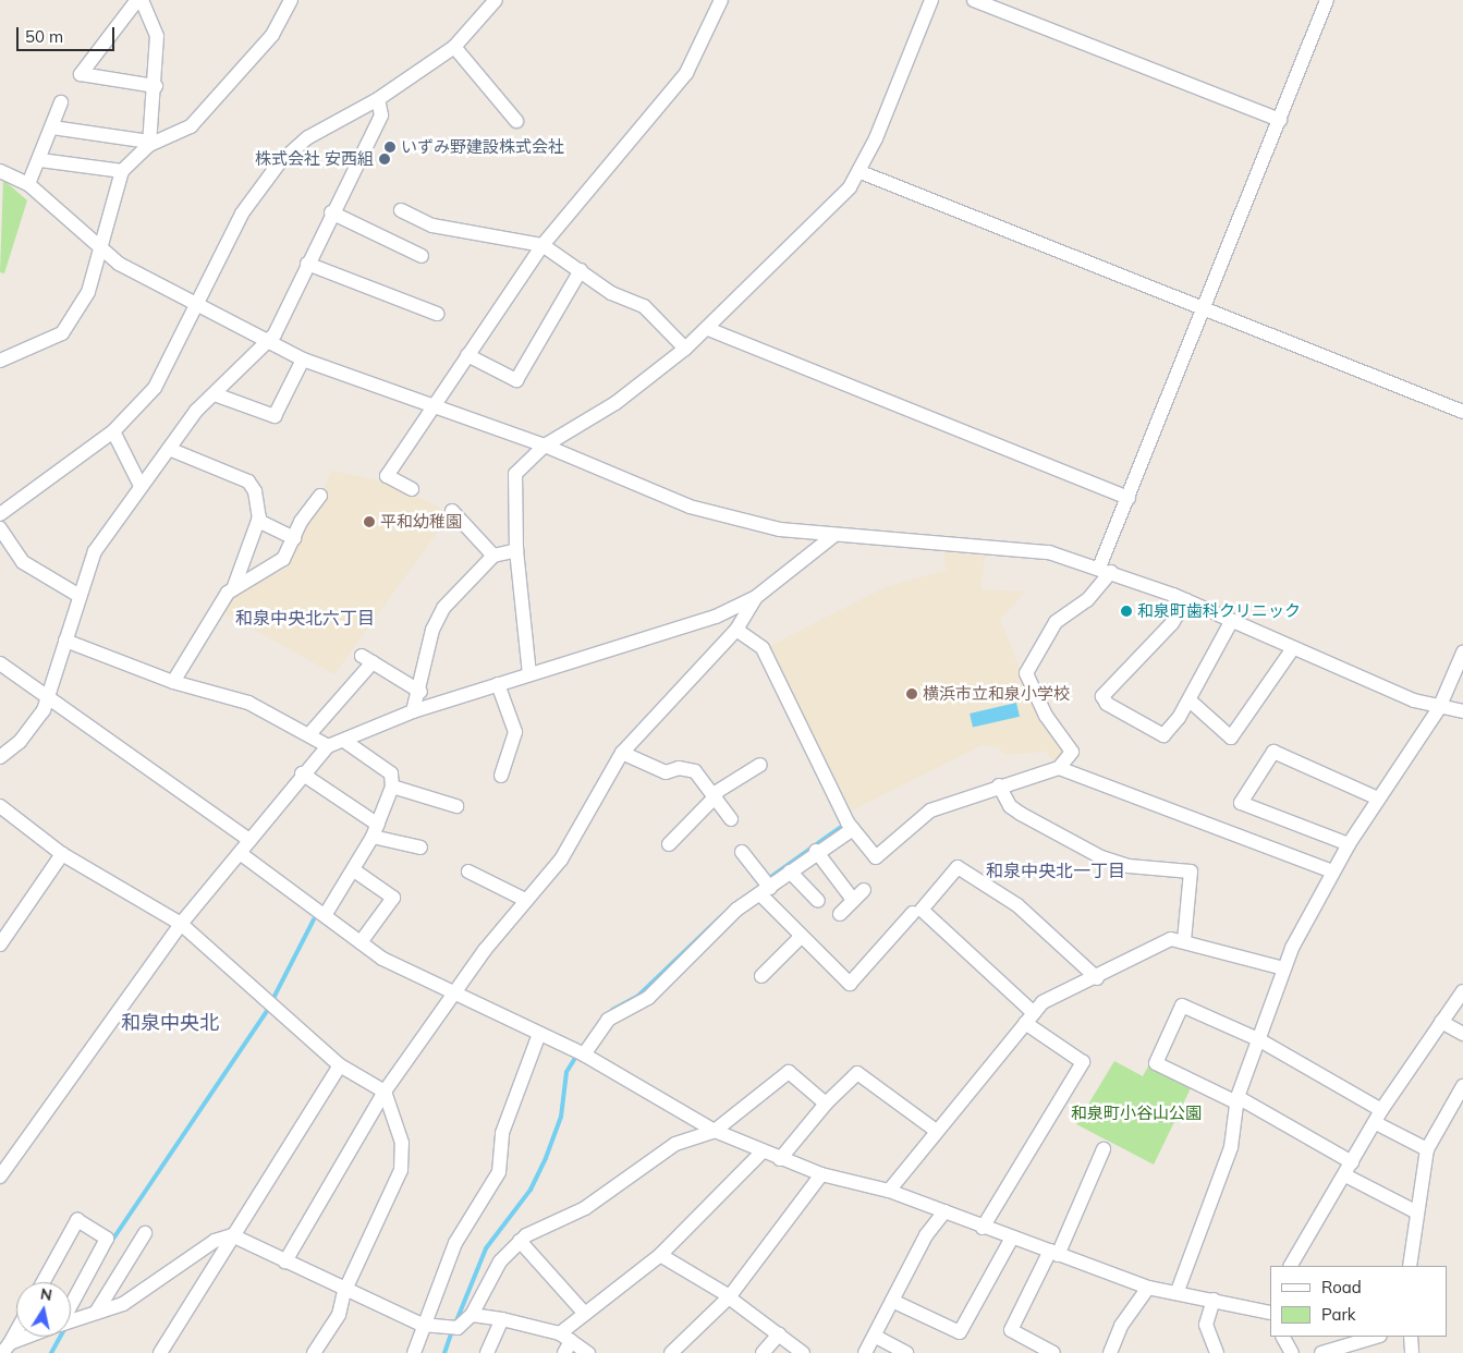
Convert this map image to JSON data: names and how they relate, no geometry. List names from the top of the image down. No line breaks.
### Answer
{"districts":["和泉中央北六丁目","和泉中央北一丁目","和泉中央北"],"parks":["和泉町小谷山公園"],"places":["いずみ野建設株式会社","株式会社 安西組","平和幼稚園","和泉町歯科クリニック","横浜市立和泉小学校"],"legend":["Road","Park"],"scale_bar":"50 m","north":"top"}
